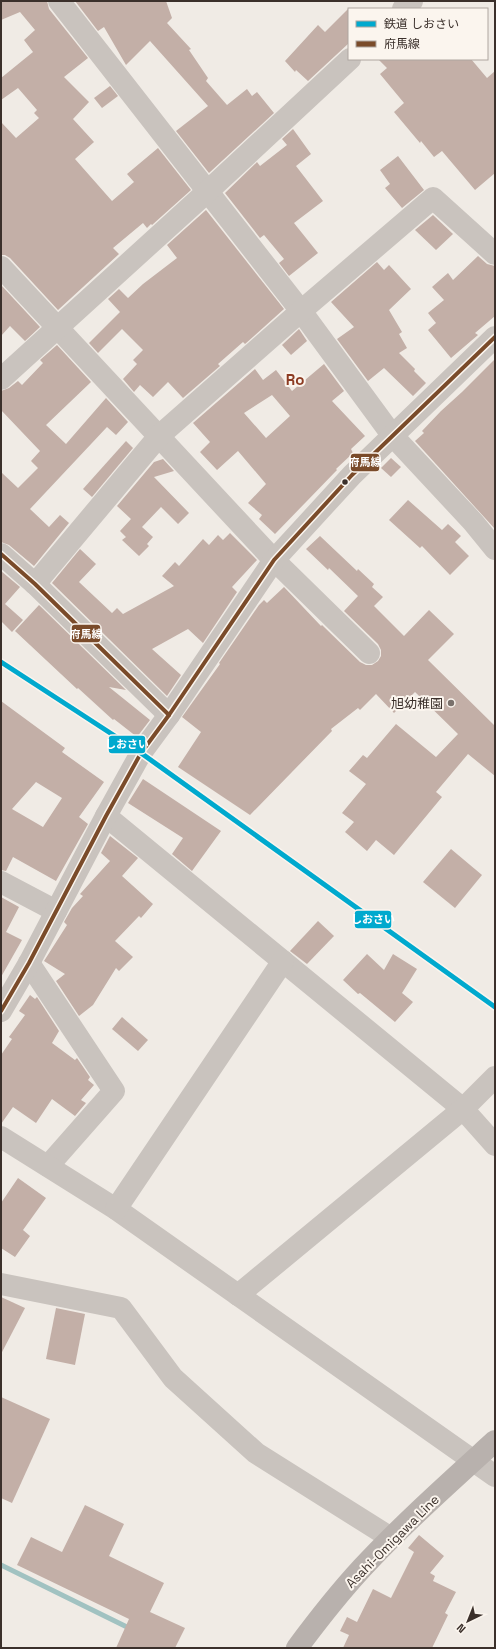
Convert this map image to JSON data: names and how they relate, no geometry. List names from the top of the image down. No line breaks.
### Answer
{"streets":{"main road":["Asahi-Omigawa Line"]},"districts":["Ro"],"places":["旭幼稚園"],"lines":["transit line 府馬線","rail line しおさい"],"legend":["鉄道 しおさい","府馬線"],"north":"bottom left"}
